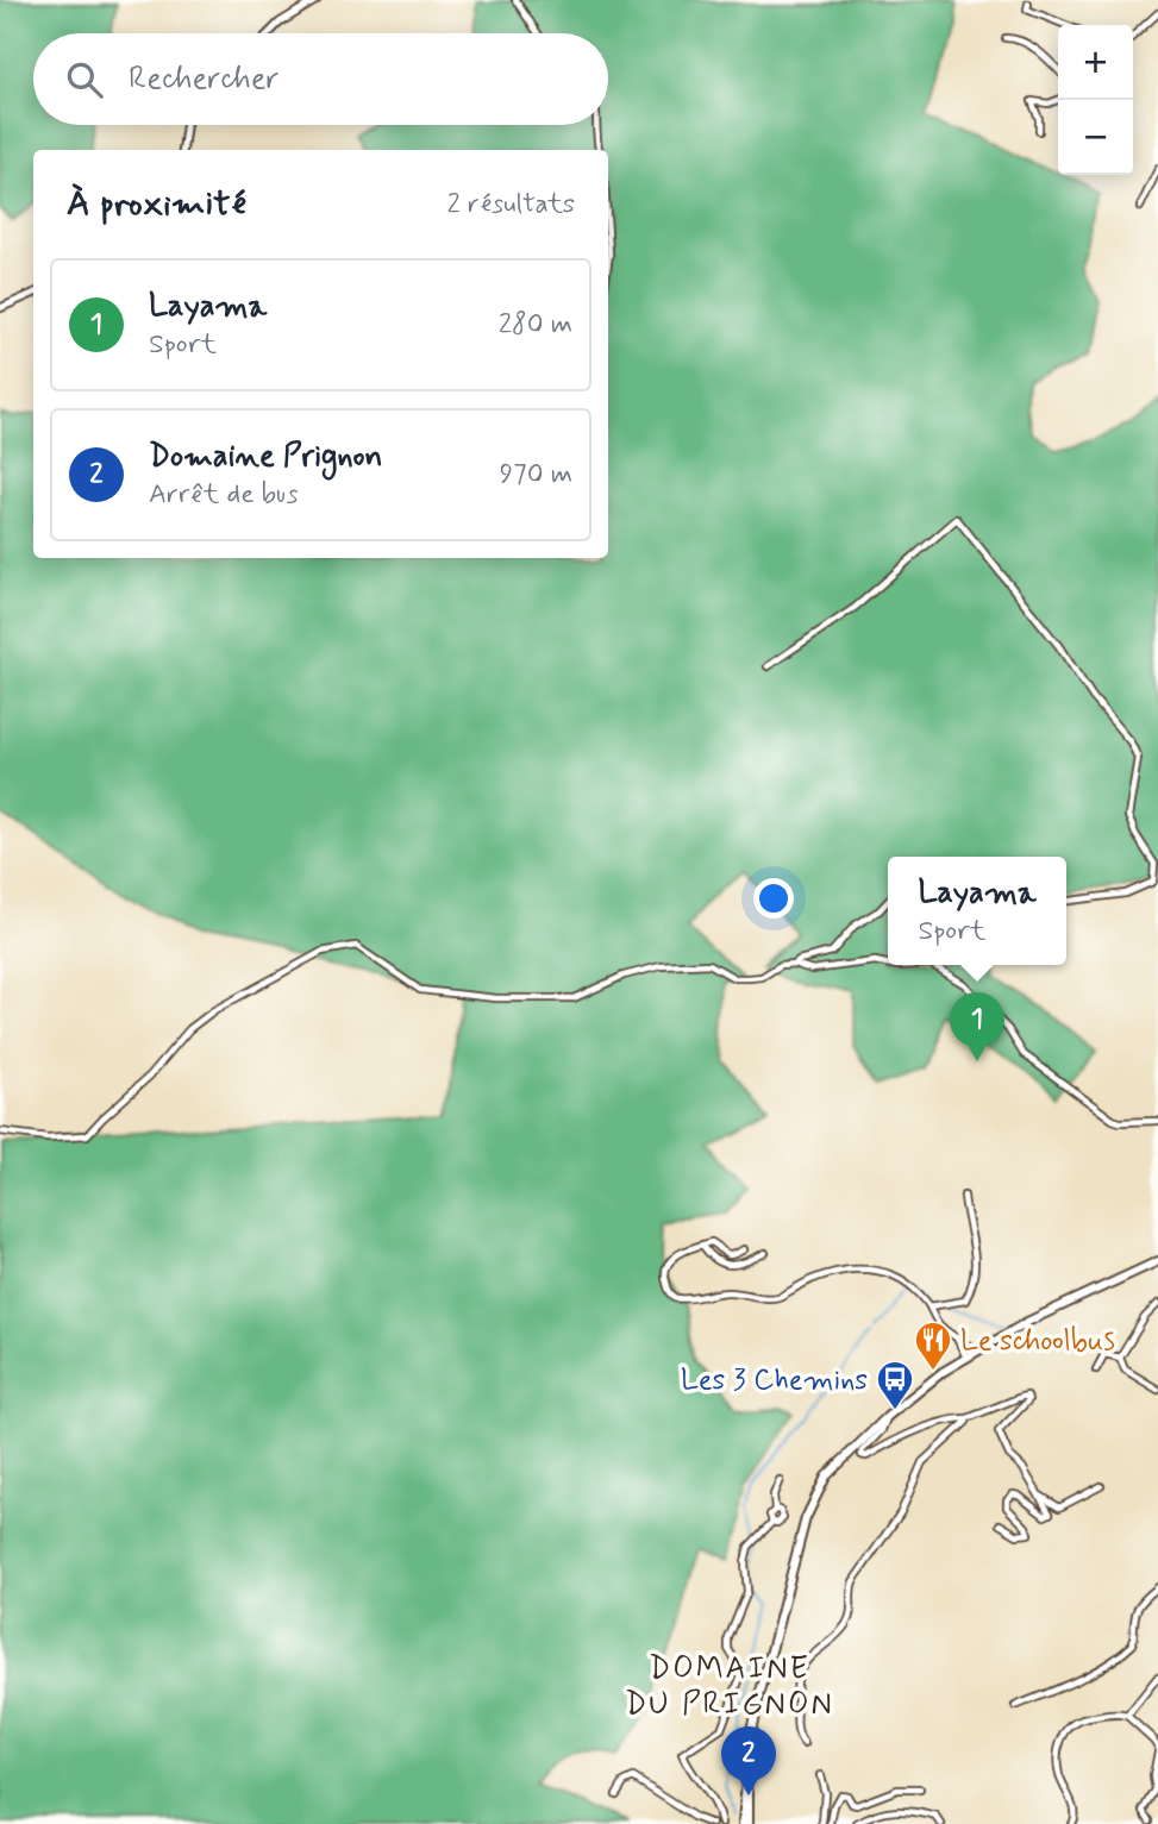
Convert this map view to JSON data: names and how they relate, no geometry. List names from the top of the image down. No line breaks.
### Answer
{"districts":["DOMAINE DU PRIGNON"],"places":{"restaurant":["Le schoolbus"],"bus stop":["Les 3 Chemins"]},"page":{"map_buttons":["+","−"],"search":"Rechercher","heading":["À proximité","2 résultats"],"list":[{"mark":"1","name":"Layama","note":"Sport","value":"280 m"},{"mark":"2","name":"Domaine Prignon","note":"Arrêt de bus","value":"970 m"}],"popup":["Layama","Sport"],"pins":["1","2"]}}
